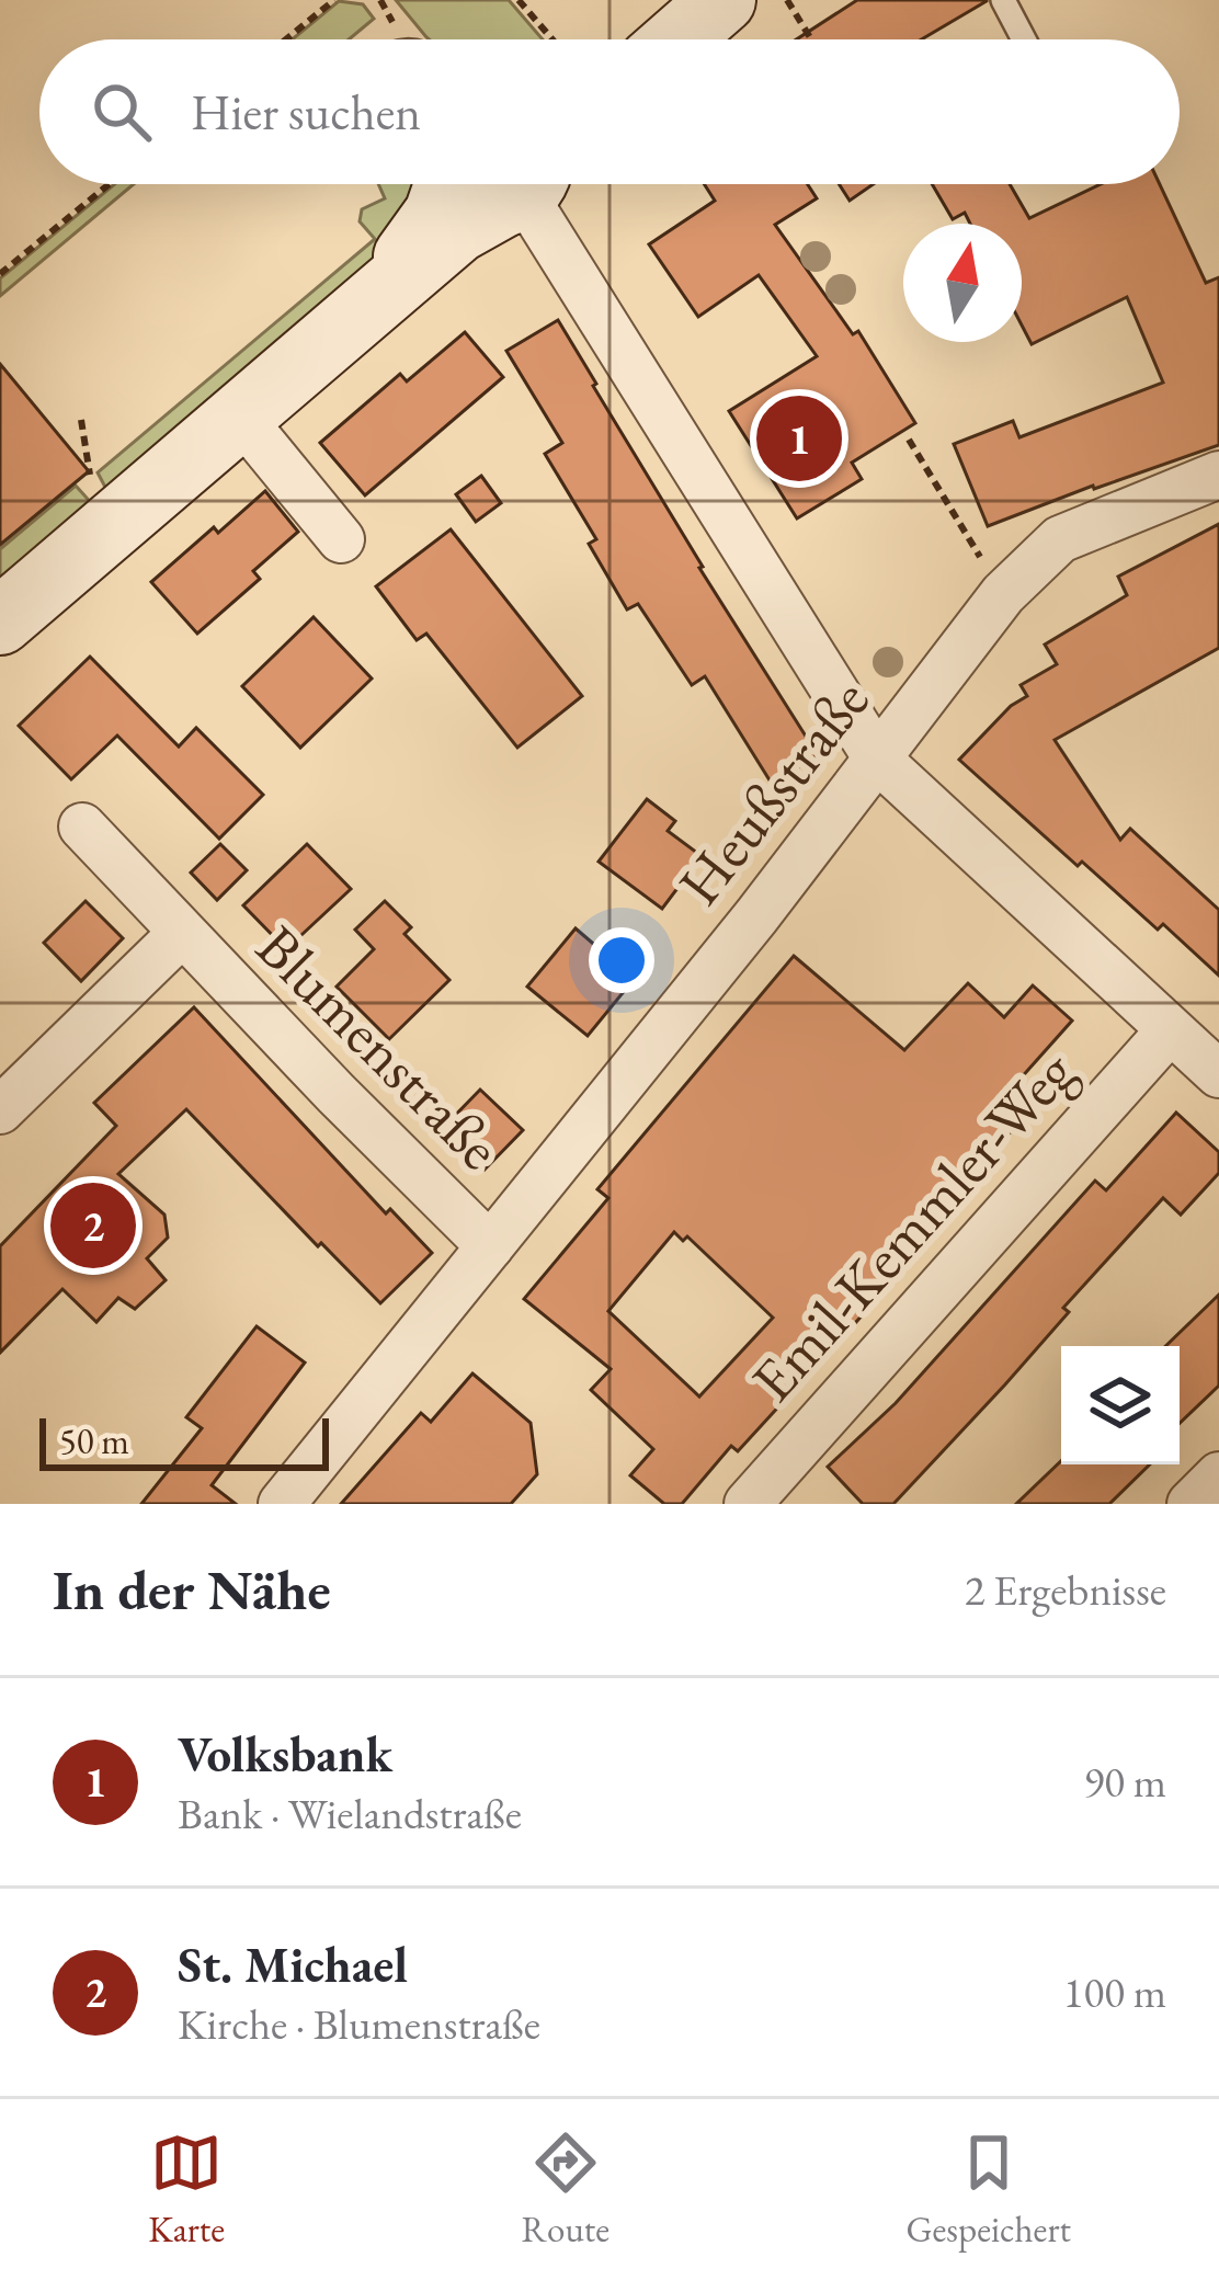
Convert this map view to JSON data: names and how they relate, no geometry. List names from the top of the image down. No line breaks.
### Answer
{"streets":{"street":["Heußstraße","Blumenstraße","Emil-Kemmler-Weg"]},"crossings":[["Heußstraße","Blumenstraße"]],"scale_bar":"50 m","north":"top","page":{"search":"Hier suchen","pins":["1","2"],"scale":"50 m","heading":["In der Nähe","2 Ergebnisse"],"list":[{"mark":"1","name":"Volksbank","note":"Bank · Wielandstraße","value":"90 m"},{"mark":"2","name":"St. Michael","note":"Kirche · Blumenstraße","value":"100 m"}],"nav":["Karte","Route","Gespeichert"]}}
